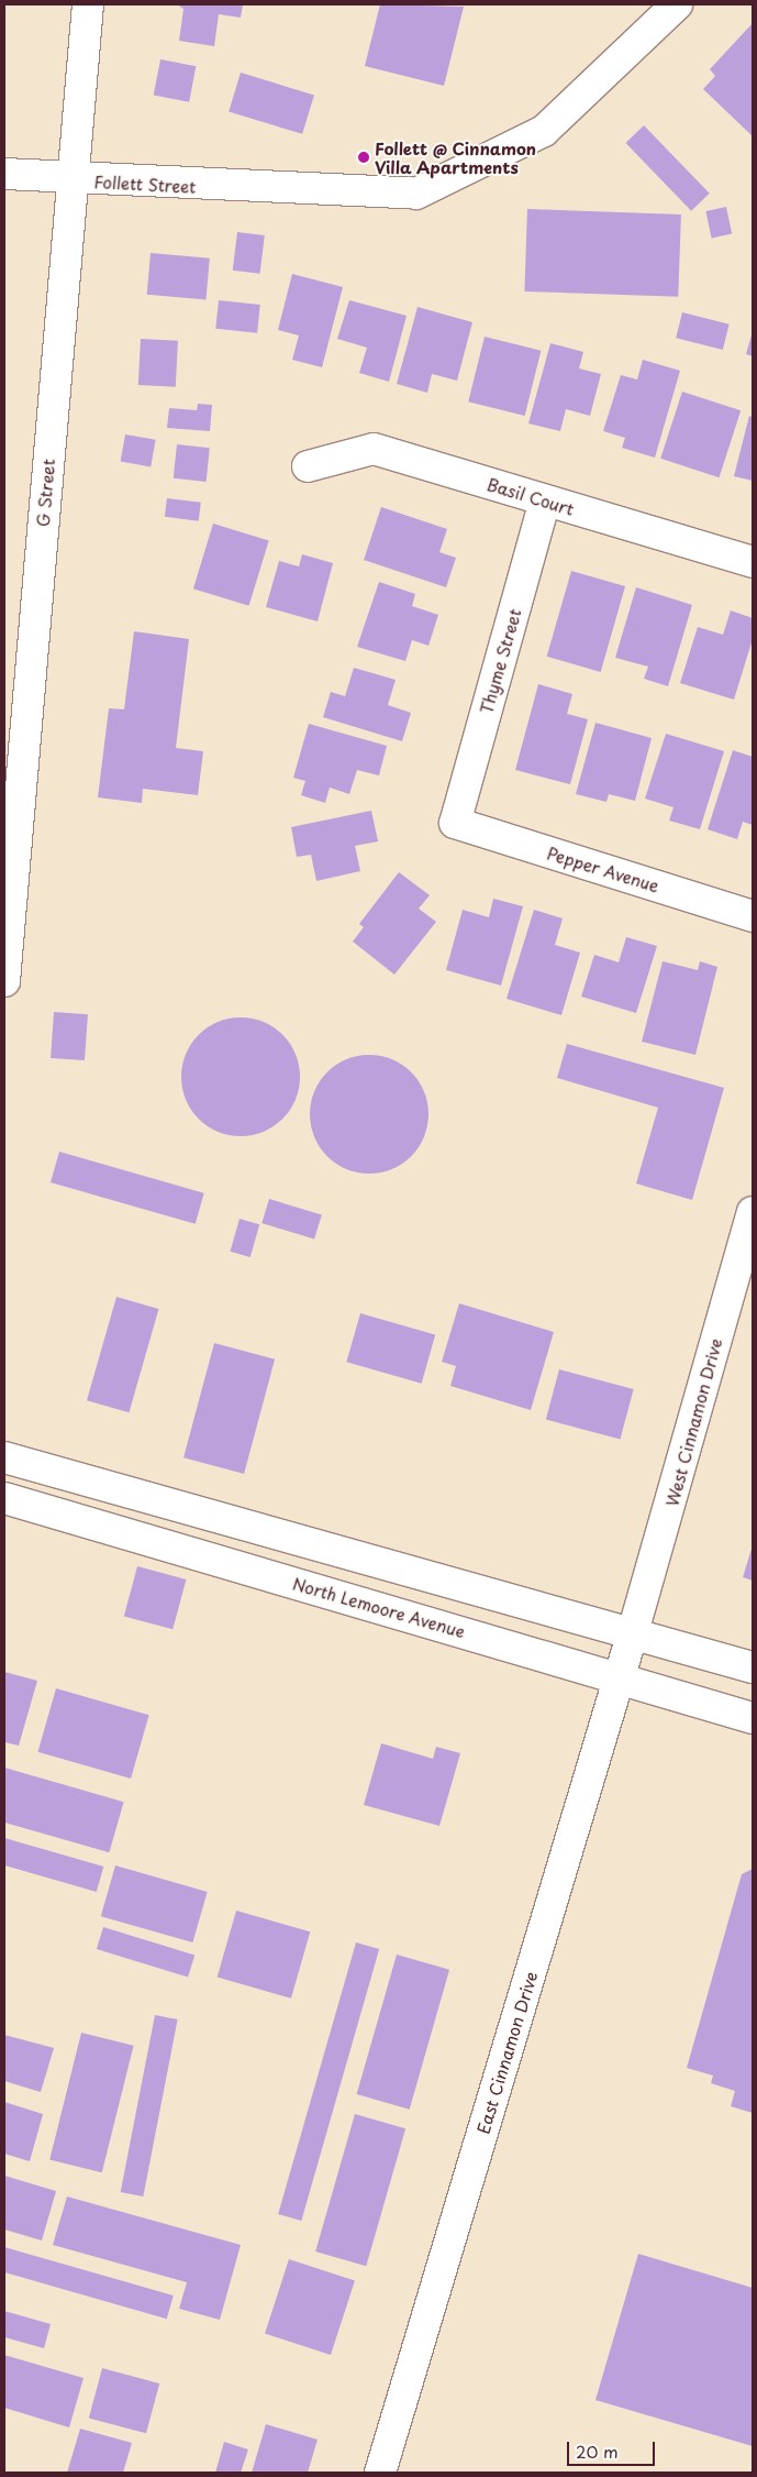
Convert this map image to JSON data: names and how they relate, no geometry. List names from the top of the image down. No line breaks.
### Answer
{"streets":{"street":["Follett Street","G Street","Basil Court","Thyme Street","Pepper Avenue","West Cinnamon Drive","North Lemoore Avenue","East Cinnamon Drive"]},"crossings":[["Follett Street","G Street"],["Basil Court","Thyme Street"],["Thyme Street","Pepper Avenue"],["West Cinnamon Drive","East Cinnamon Drive"],["North Lemoore Avenue","East Cinnamon Drive"]],"places":["Follett @ Cinnamon Villa Apartments"],"scale_bar":"20 m"}
